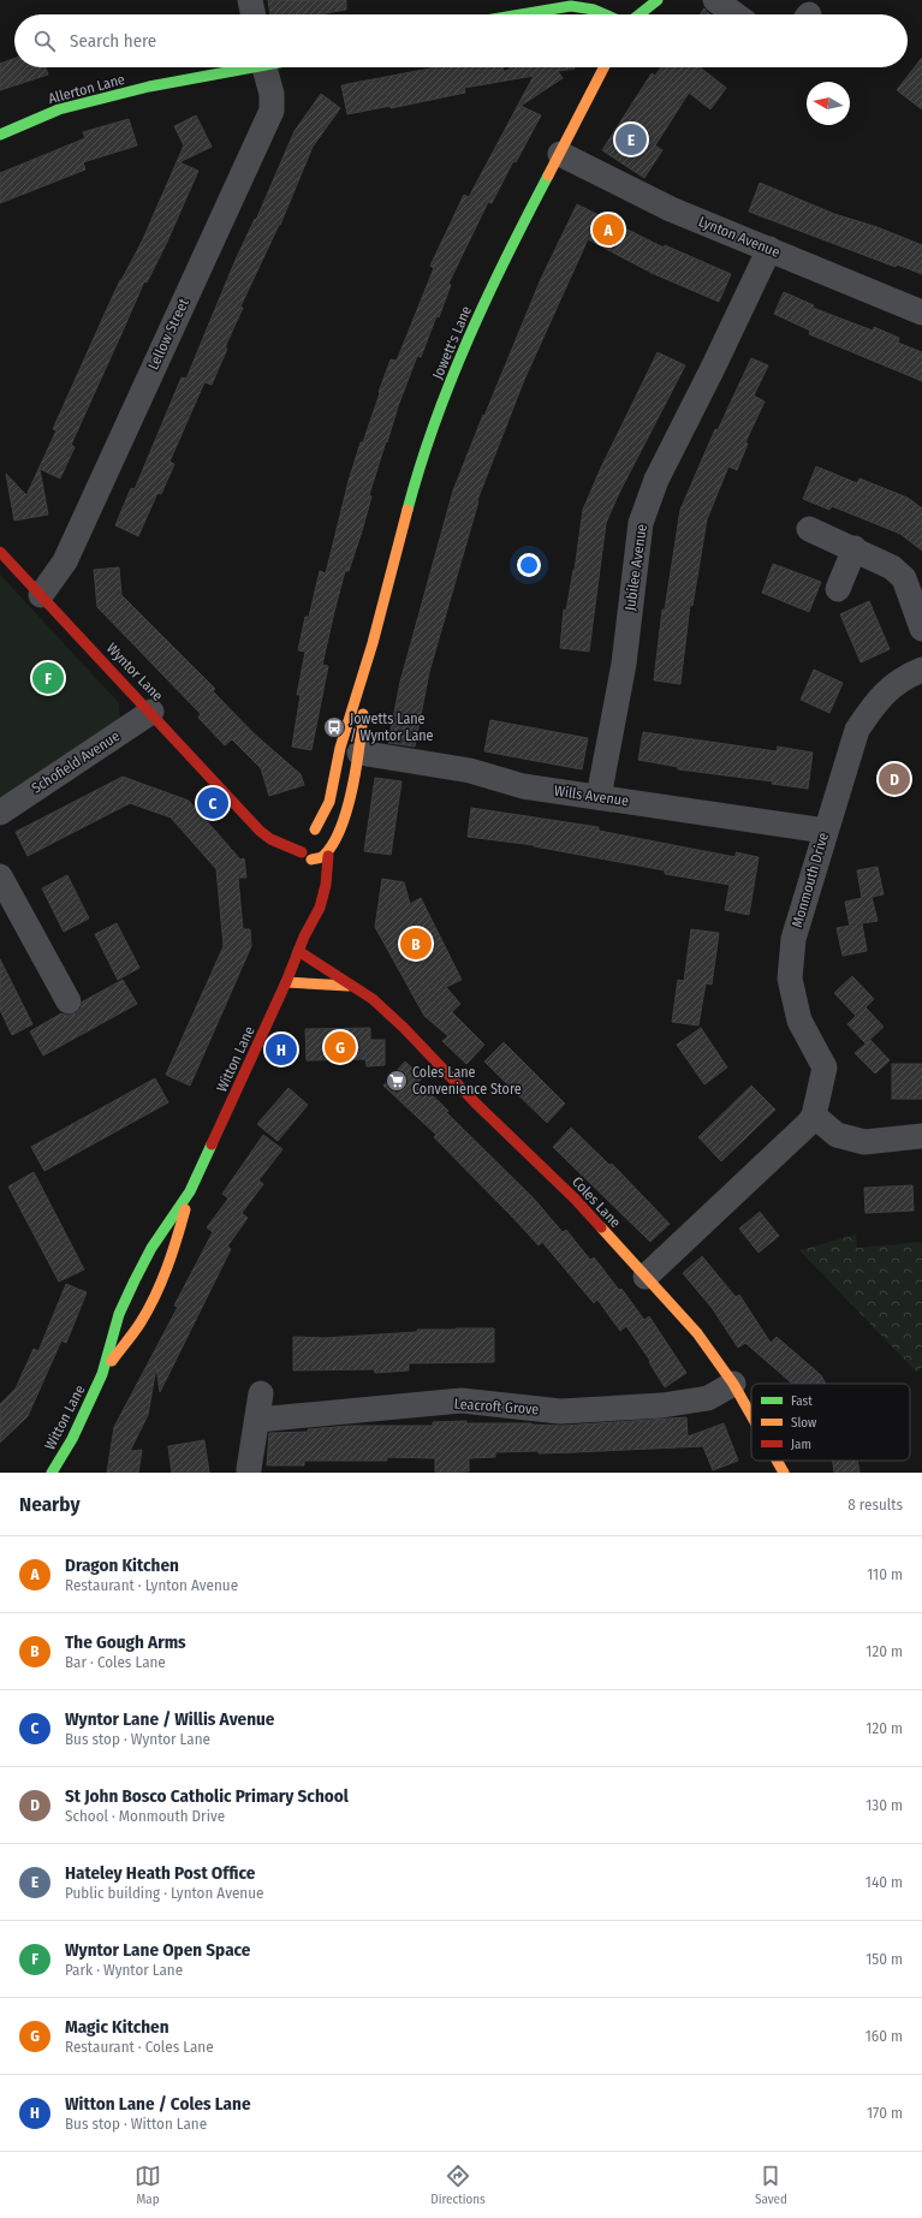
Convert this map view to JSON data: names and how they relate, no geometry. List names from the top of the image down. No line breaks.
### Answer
{"streets":{"street":["Allerton Lane","Lynton Avenue","Lellow Street","Jowett's Lane","Jubilee Avenue","Wyntor Lane","Schofield Avenue","Wills Avenue","Monmouth Drive","Witton Lane","Coles Lane","Leacroft Grove"]},"crossings":[["Lynton Avenue","Jowett's Lane"],["Lynton Avenue","Jubilee Avenue"],["Lellow Street","Wyntor Lane"],["Jowett's Lane","Wyntor Lane"],["Jowett's Lane","Wills Avenue"],["Jowett's Lane","Witton Lane"],["Jubilee Avenue","Wills Avenue"],["Wyntor Lane","Schofield Avenue"],["Wyntor Lane","Witton Lane"],["Wills Avenue","Monmouth Drive"],["Witton Lane","Coles Lane"],["Coles Lane","Leacroft Grove"]],"places":{"bus stop":["Jowetts Lane / Wyntor Lane"],"supermarket":["Coles Lane Convenience Store"]},"legend":["Fast","Slow","Jam"],"north":"left","page":{"search":"Search here","pins":["E","A","F","D","C","B","G","H"],"heading":["Nearby","8 results"],"list":[{"mark":"A","name":"Dragon Kitchen","note":"Restaurant · Lynton Avenue","value":"110 m"},{"mark":"B","name":"The Gough Arms","note":"Bar · Coles Lane","value":"120 m"},{"mark":"C","name":"Wyntor Lane / Willis Avenue","note":"Bus stop · Wyntor Lane","value":"120 m"},{"mark":"D","name":"St John Bosco Catholic Primary School","note":"School · Monmouth Drive","value":"130 m"},{"mark":"E","name":"Hateley Heath Post Office","note":"Public building · Lynton Avenue","value":"140 m"},{"mark":"F","name":"Wyntor Lane Open Space","note":"Park · Wyntor Lane","value":"150 m"},{"mark":"G","name":"Magic Kitchen","note":"Restaurant · Coles Lane","value":"160 m"},{"mark":"H","name":"Witton Lane / Coles Lane","note":"Bus stop · Witton Lane","value":"170 m"}],"nav":["Map","Directions","Saved"]}}
